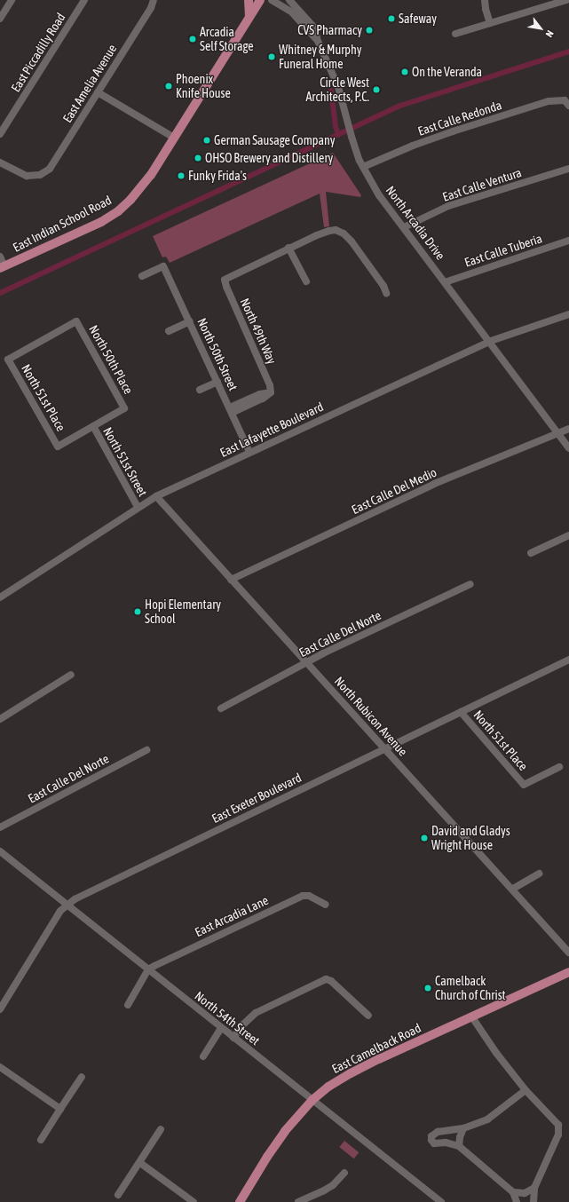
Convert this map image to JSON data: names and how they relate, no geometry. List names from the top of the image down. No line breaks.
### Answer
{"streets":{"main road":["East Indian School Road","East Camelback Road"],"street":["East Piccadilly Road","East Amelia Avenue","East Calle Redonda","East Calle Ventura","North Arcadia Drive","East Calle Tuberia","North 49th Way","North 50th Street","North 50th Place","North 51st Place","East Lafayette Boulevard","North 51st Street","East Calle Del Medio","East Calle Del Norte","North Rubicon Avenue","East Exeter Boulevard","East Arcadia Lane","North 54th Street"]},"crossings":[["East Calle Redonda","North Arcadia Drive"],["East Calle Ventura","North Arcadia Drive"],["North Arcadia Drive","East Calle Tuberia"],["North Arcadia Drive","East Lafayette Boulevard"],["North Arcadia Drive","East Calle Del Medio"],["North 49th Way","North 50th Street"],["North 50th Street","East Lafayette Boulevard"],["North 50th Place","North 51st Place"],["North 50th Place","North 51st Street"],["North 51st Place","North 51st Street"],["North 51st Place","East Exeter Boulevard"],["East Lafayette Boulevard","North 51st Street"],["East Lafayette Boulevard","North Rubicon Avenue"],["East Calle Del Medio","North Rubicon Avenue"],["East Calle Del Norte","North Rubicon Avenue"],["North Rubicon Avenue","East Exeter Boulevard"],["East Exeter Boulevard","North 54th Street"],["East Arcadia Lane","North 54th Street"],["North 54th Street","East Camelback Road"]],"places":["Safeway","CVS Pharmacy","Arcadia Self Storage","Whitney & Murphy Funeral Home","On the Veranda","Phoenix Knife House","Circle West Architects, P.C.","German Sausage Company","OHSO Brewery and Distillery","Funky Frida's","Hopi Elementary School","David and Gladys Wright House","Camelback Church of Christ"],"north":"bottom right"}
